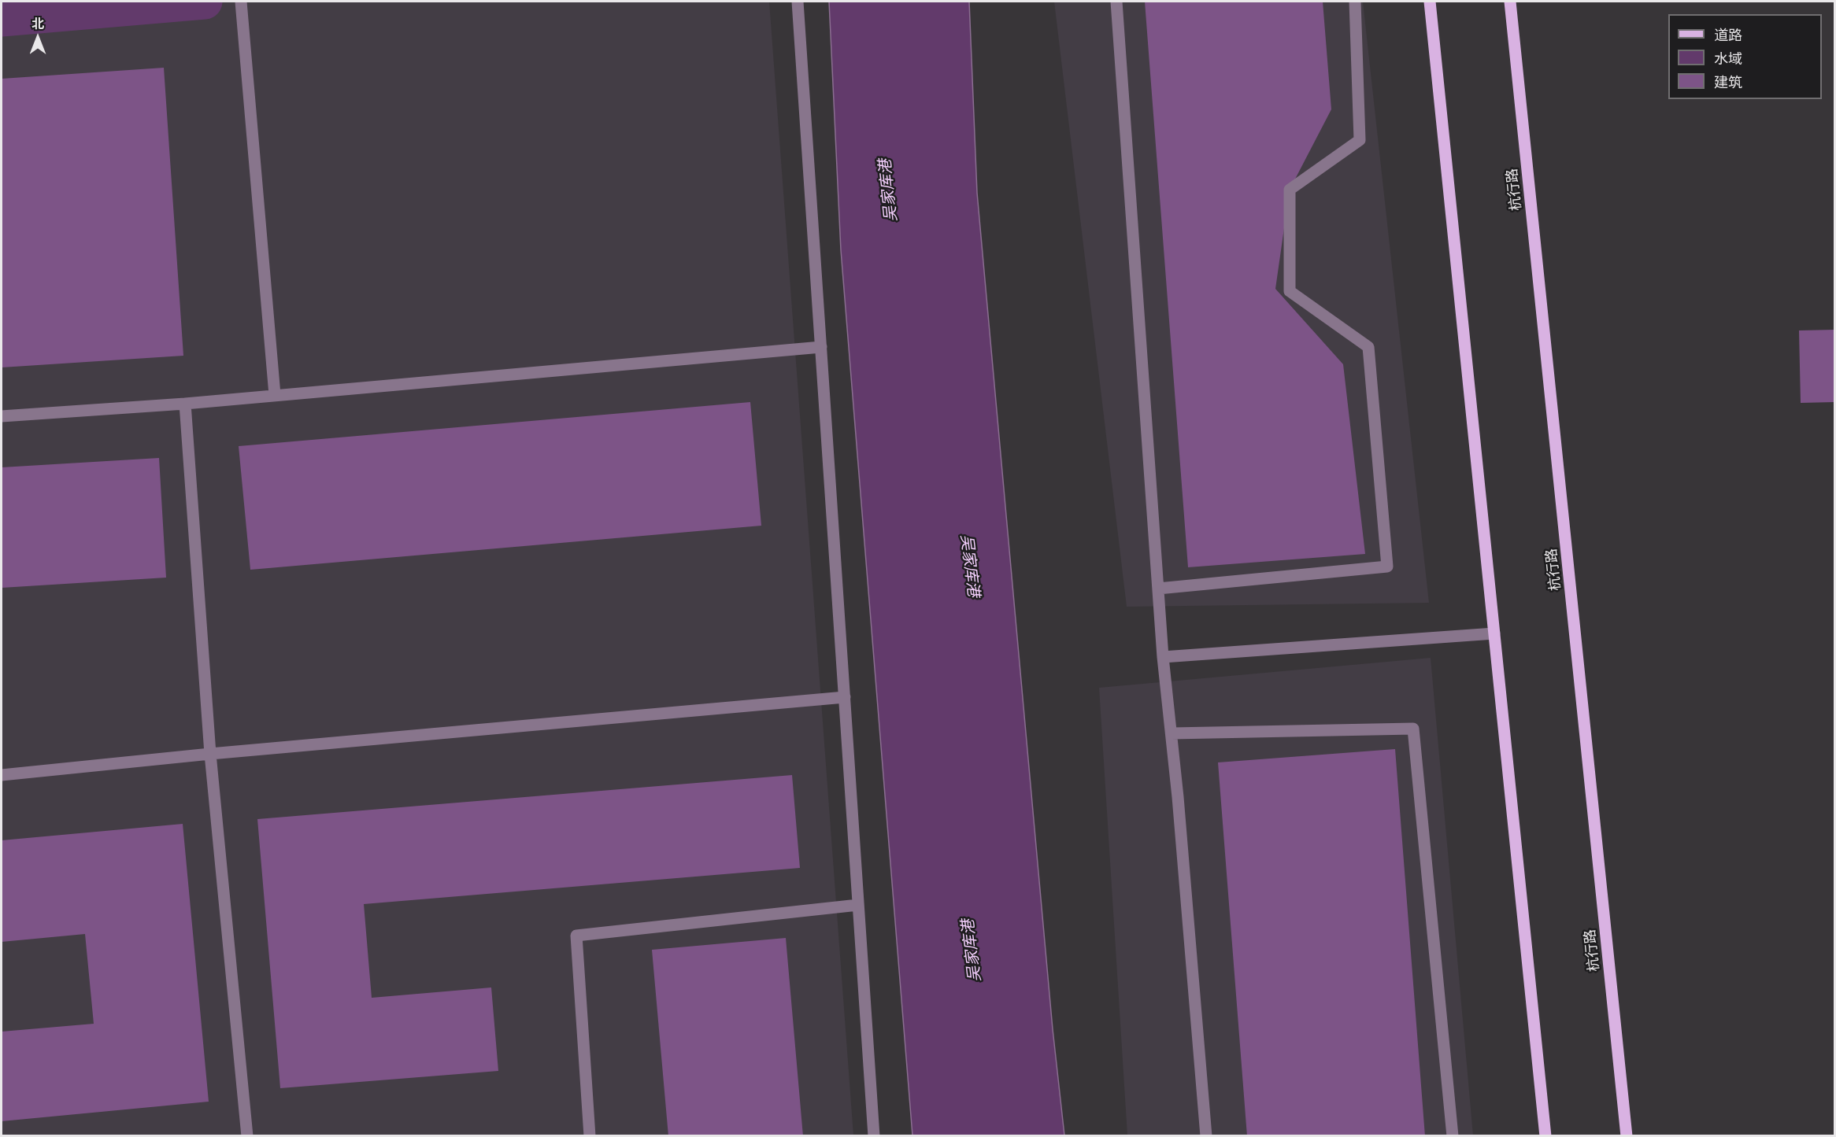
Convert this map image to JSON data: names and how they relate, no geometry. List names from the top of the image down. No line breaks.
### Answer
{"streets":{"main road":["杭行路"]},"water":["吴家库港"],"legend":["道路","水域","建筑"],"north":"top"}
